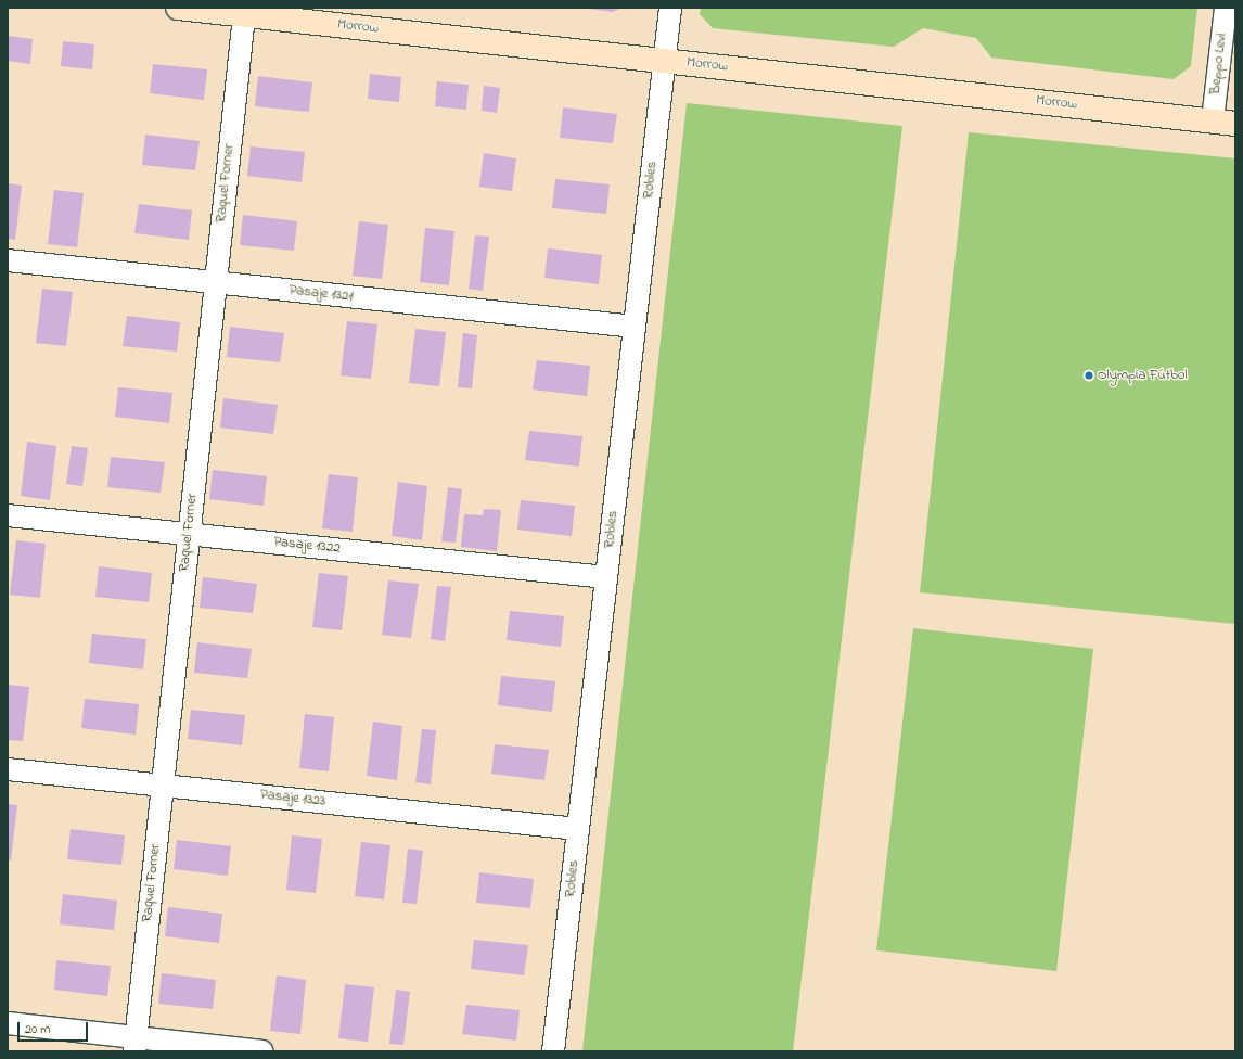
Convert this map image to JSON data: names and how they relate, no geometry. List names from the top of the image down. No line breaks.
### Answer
{"streets":{"street":["Morrow","Beppo Levi","Robles","Raquel Forner","Pasaje 1321","Pasaje 1322","Pasaje 1323"]},"crossings":[["Morrow","Beppo Levi"],["Morrow","Robles"],["Morrow","Raquel Forner"],["Robles","Pasaje 1321"],["Robles","Pasaje 1322"],["Robles","Pasaje 1323"],["Raquel Forner","Pasaje 1321"],["Raquel Forner","Pasaje 1322"],["Raquel Forner","Pasaje 1323"]],"places":["Olympia Fútbol"],"scale_bar":"20 m"}
